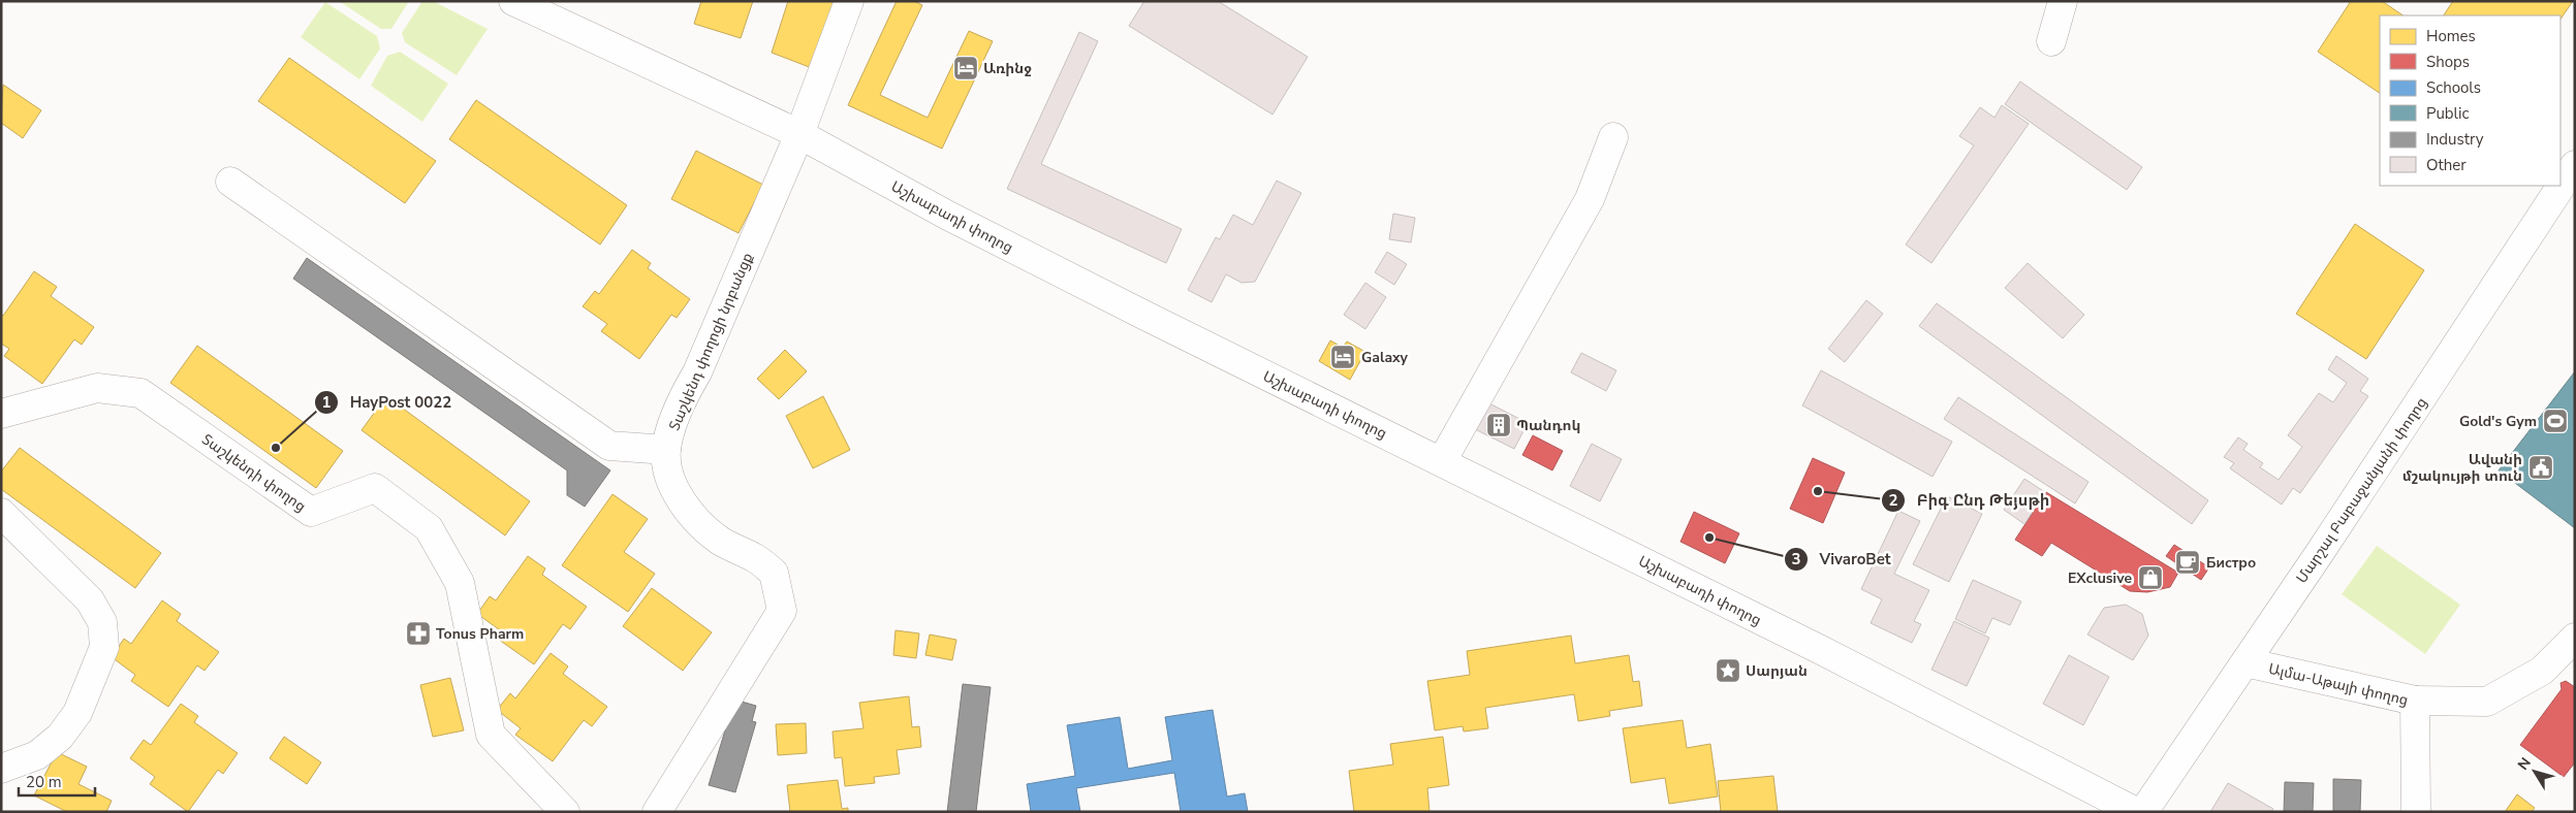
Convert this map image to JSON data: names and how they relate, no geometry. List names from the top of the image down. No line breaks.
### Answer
{"streets":{"street":["Աշխաբադի փողոց","Տաշկենդ փողոցի նրբանցք","Տաշկենդի փողոց","Մարշալ Բաբաջանյանի փողոց","Ալմա-Աթայի փողոց"]},"crossings":[["Աշխաբադի փողոց","Տաշկենդ փողոցի նրբանցք"],["Մարշալ Բաբաջանյանի փողոց","Ալմա-Աթայի փողոց"]],"places":{"hotel":["Առինջ","Galaxy"],"sports":["Gold's Gym"],"building":["Պանդոկ"],"other":["HayPost 0022","Բիգ Ընդ Թեյսթի","VivaroBet"],"public building":["Ավանի մշակույթի տուն"],"cafe":["Бистро"],"shop":["EXclusive"],"pharmacy":["Tonus Pharm"],"place":["Սարյան"]},"legend":["Homes","Shops","Schools","Public","Industry","Other"],"scale_bar":"20 m","north":"top left"}
